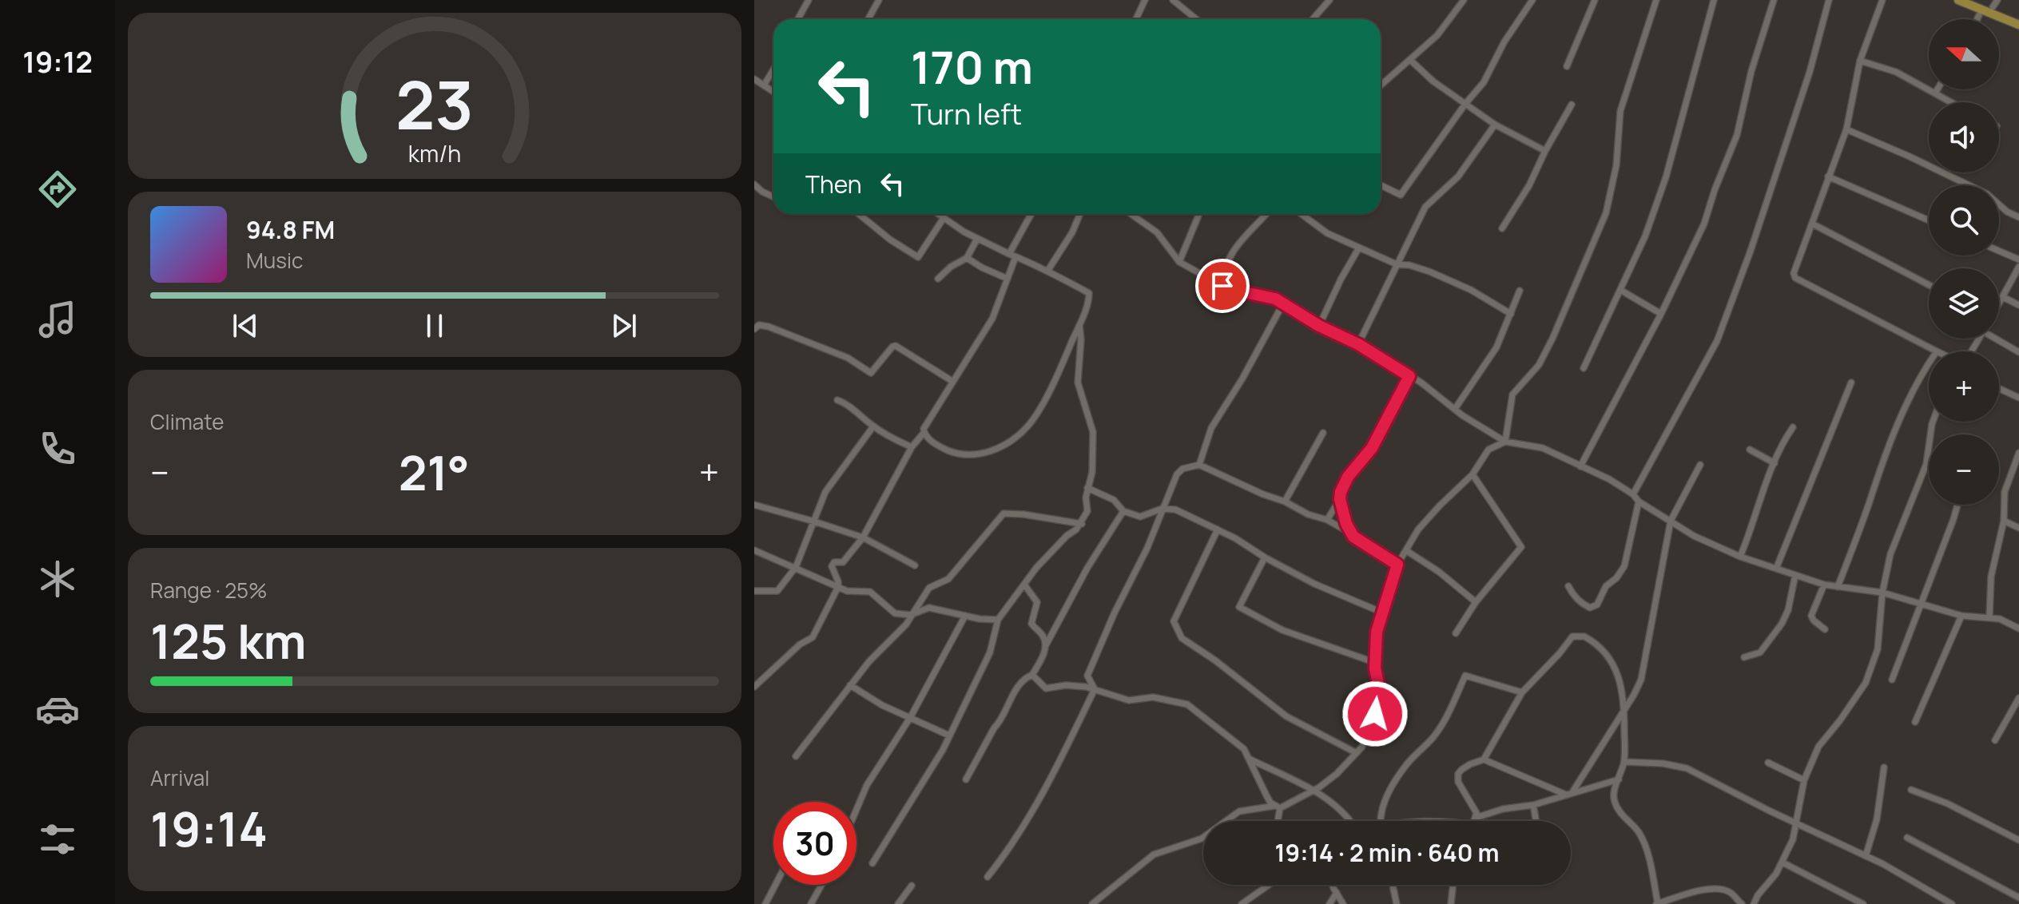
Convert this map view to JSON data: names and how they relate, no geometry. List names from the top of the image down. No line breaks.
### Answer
{"north":"left","page":{"tabs":"19:12","map_buttons":["+","−"],"turn":["170 m","Turn left"],"then":"Then","song":["94.8 FM","Music"],"tile":["Climate",["Range · 25%","125 km"],["Arrival","19:14"]],"heat":["−","21°","+"],"limit":"30","trip":"19:14 · 2 min · 640 m","gauge":["23","km/h"]}}
